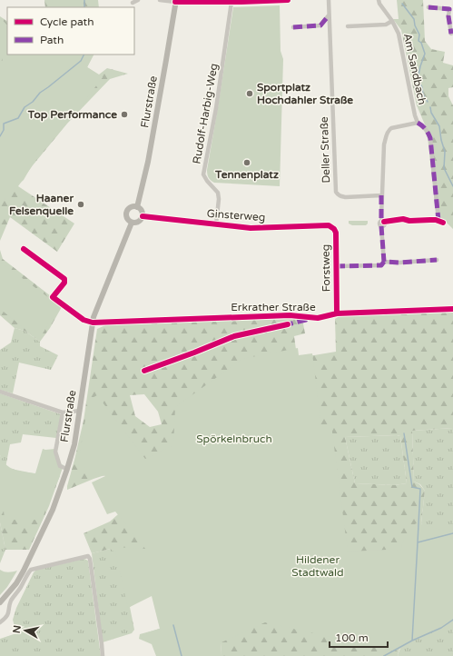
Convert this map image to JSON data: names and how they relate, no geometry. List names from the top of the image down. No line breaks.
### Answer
{"streets":{"main road":["Flurstraße"],"street":["Am Sandbach","Rudolf-Harbig-Weg","Deller Straße","Ginsterweg","Forstweg","Erkrather Straße"]},"crossings":[["Flurstraße","Ginsterweg"],["Flurstraße","Erkrather Straße"],["Rudolf-Harbig-Weg","Ginsterweg"],["Ginsterweg","Forstweg"],["Forstweg","Erkrather Straße"]],"parks":["Spörkelnbruch","Hildener Stadtwald"],"places":["Sportplatz Hochdahler Straße","Top Performance","Tennenplatz","Haaner Felsenquelle"],"legend":["Cycle path","Path"],"scale_bar":"100 m","north":"left"}
